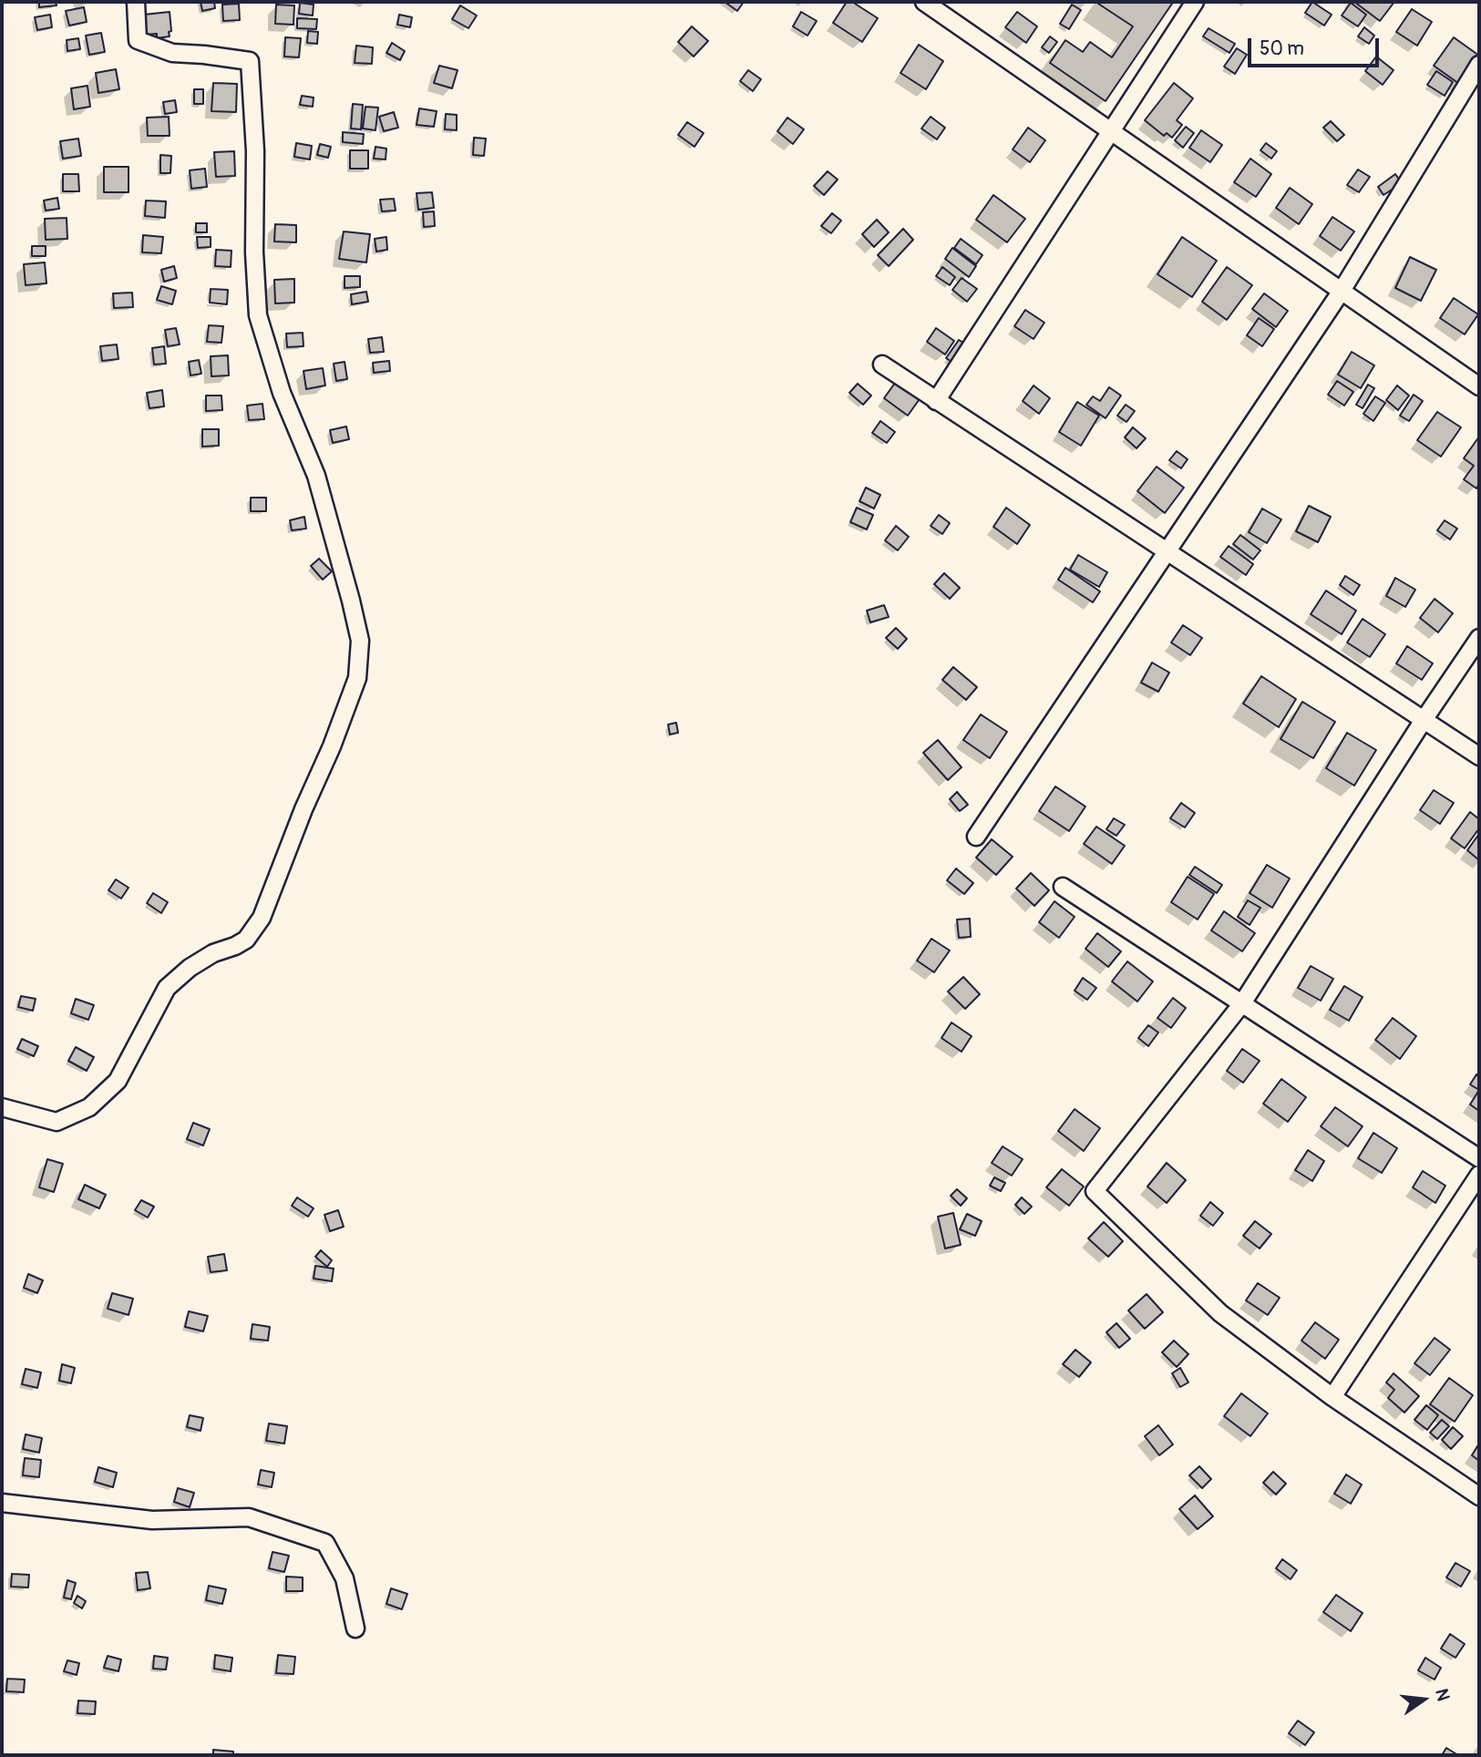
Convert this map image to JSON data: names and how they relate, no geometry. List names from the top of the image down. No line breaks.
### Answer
{"scale_bar":"50 m","north":"right"}
